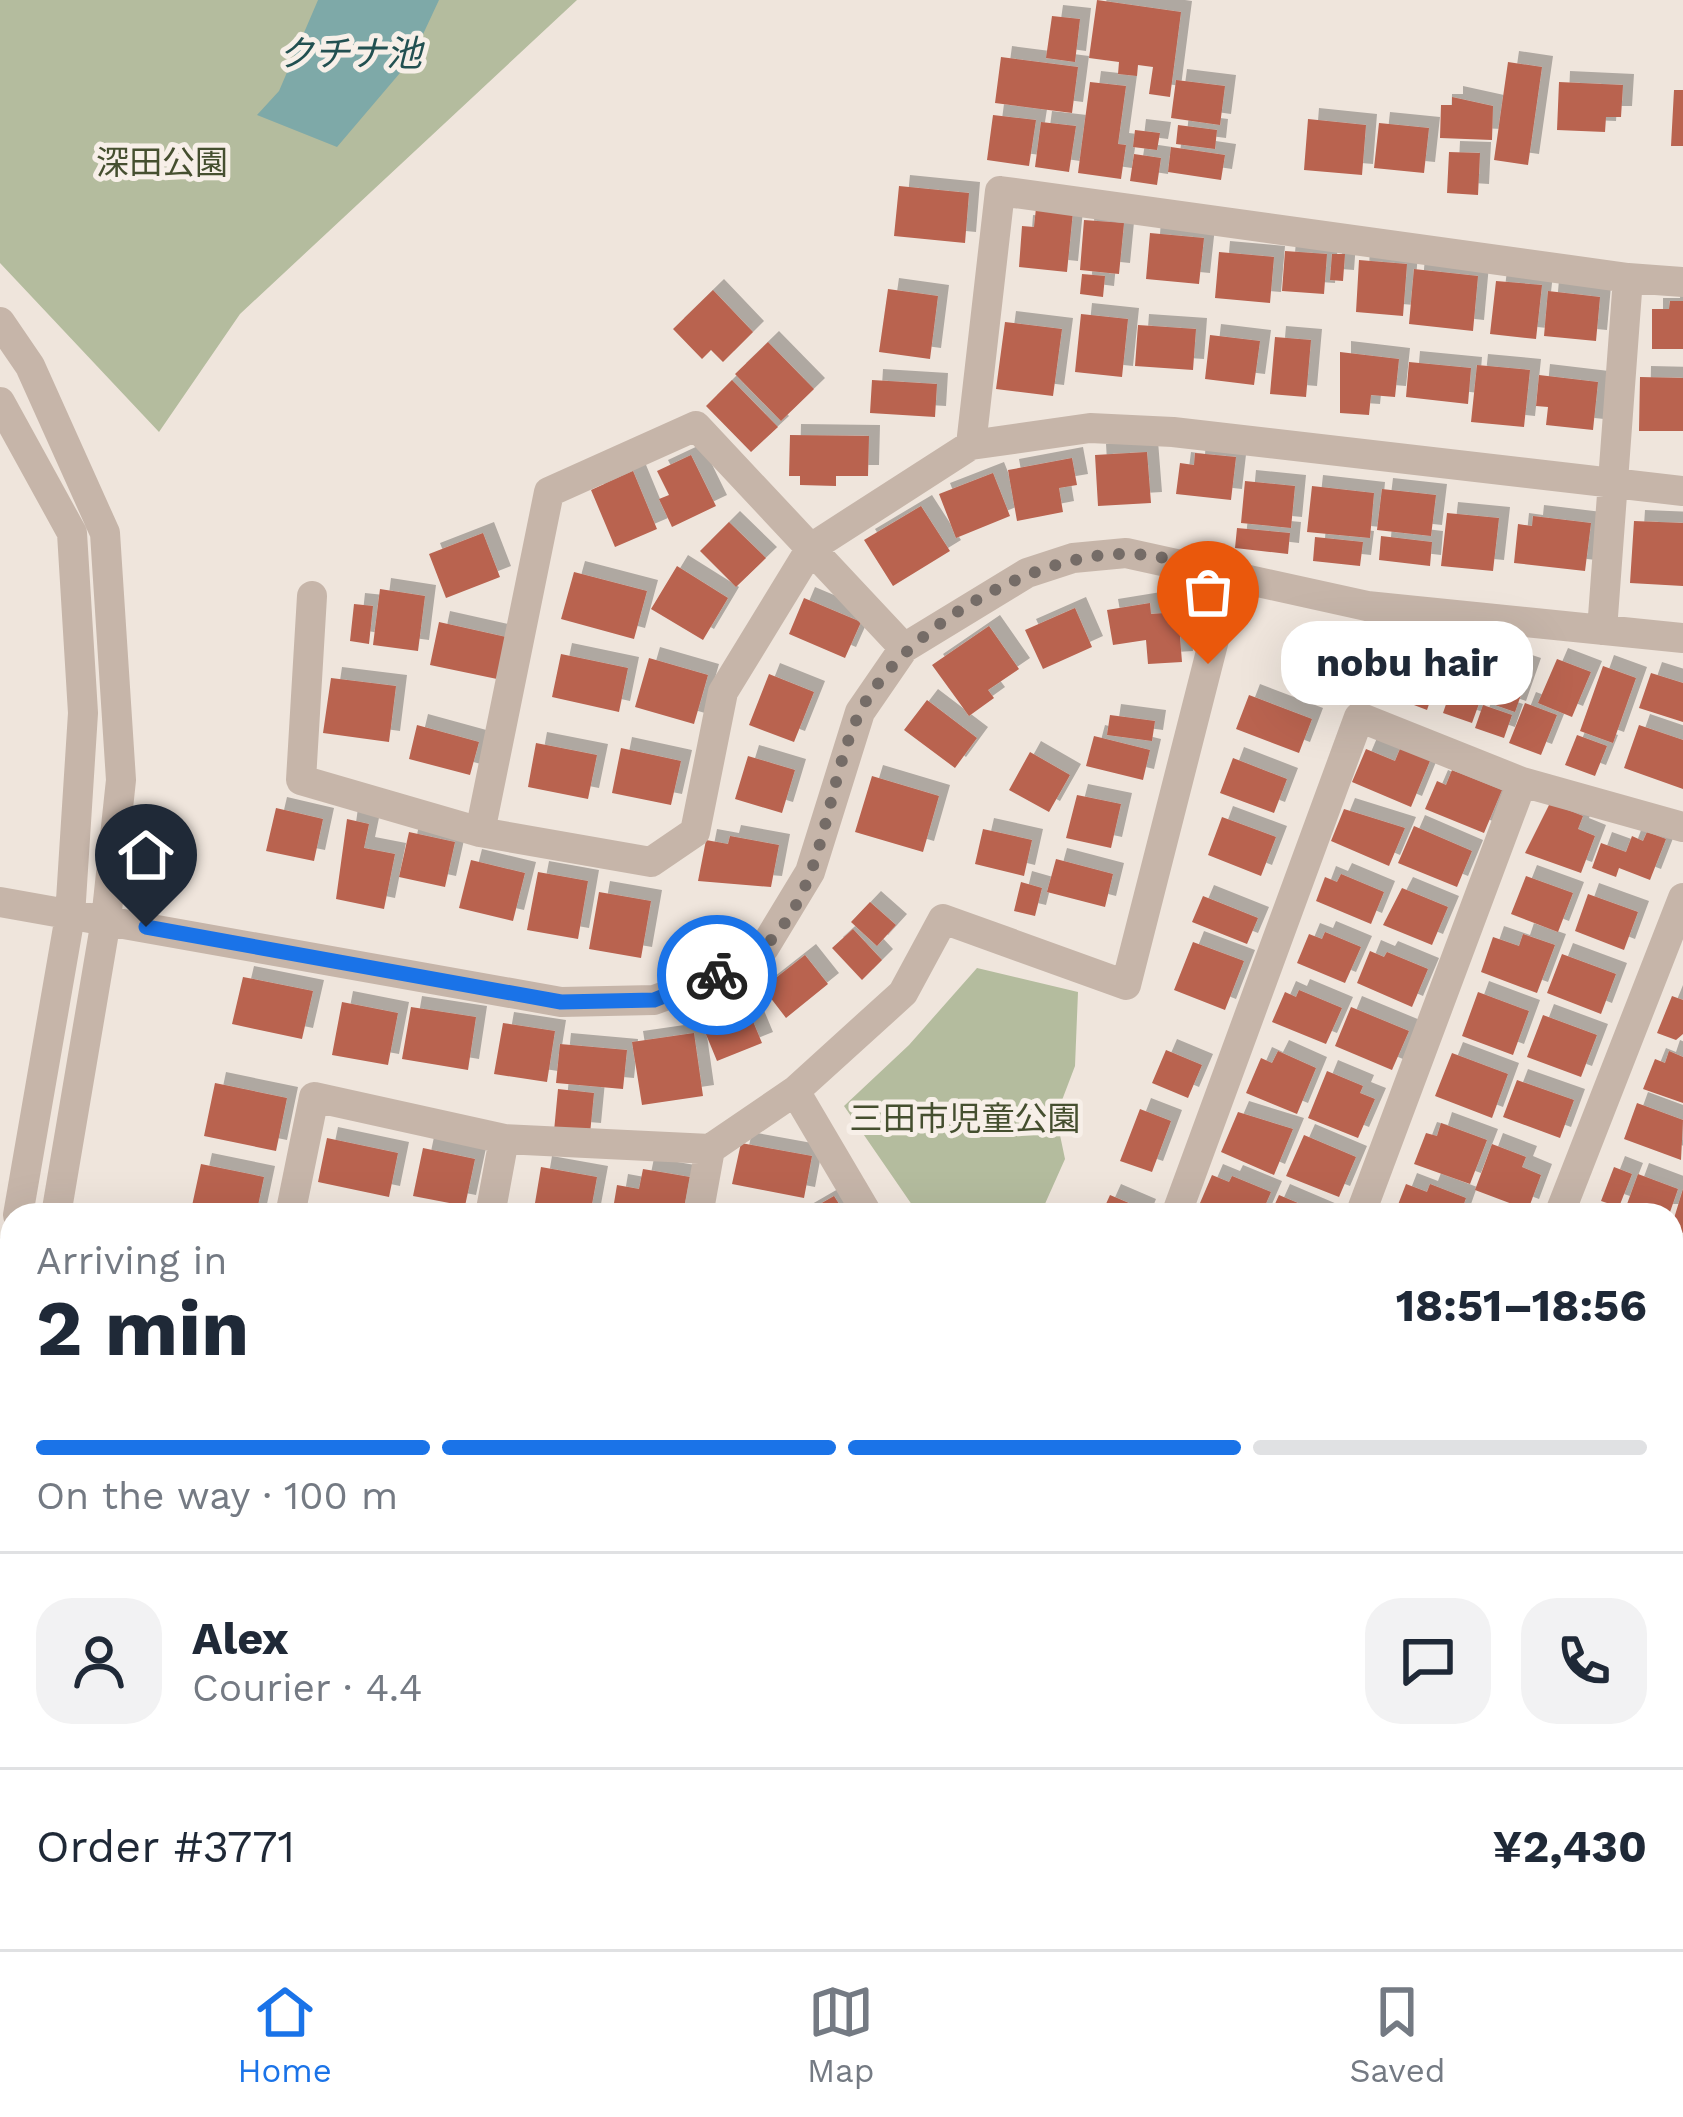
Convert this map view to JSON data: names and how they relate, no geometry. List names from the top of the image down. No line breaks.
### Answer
{"water":["クチナ池"],"parks":["深田公園","三田市児童公園"],"places":["nobu hair"],"page":{"bubble":"nobu hair","heading":["2 min","Arriving in","18:51–18:56"],"panel":["Alex","Courier · 4.4","Order #3771","¥2,430"],"bar":"On the way · 100 m","tabs":["Home","Map","Saved"]}}
